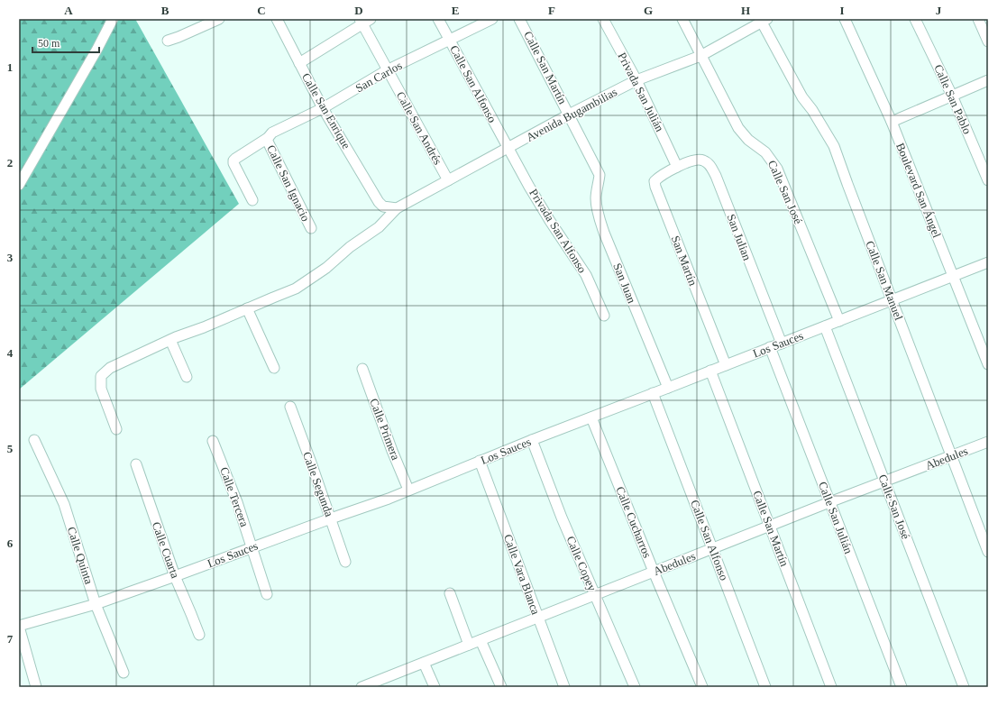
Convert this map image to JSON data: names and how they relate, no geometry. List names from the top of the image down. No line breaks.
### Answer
{"streets":{"street":["Calle San Martín","San Carlos","Calle San Alfonso","Privada San Julián","Calle San Pablo","Calle San Enrique","Avenida Bugambilias","Calle San Andrés","Calle San Ignacio","Boulevard San Ángel","Calle San José","Privada San Alfonso","San Julian","San Martín","Calle San Manuel","San Juan","Los Sauces","Calle Primera","Abedules","Calle Segunda","Calle Tercera","Calle San Julián","Calle Cucharros","Calle Cuarta","Calle Quinta","Calle Copey","Calle Vara Blanca"]},"crossings":[["Calle San Martín","Avenida Bugambilias"],["Calle San Martín","San Juan"],["Calle San Martín","Los Sauces"],["Calle San Martín","Abedules"],["San Carlos","Calle San Alfonso"],["San Carlos","Calle San Enrique"],["San Carlos","Calle San Andrés"],["San Carlos","Calle San Ignacio"],["Calle San Alfonso","Avenida Bugambilias"],["Calle San Alfonso","Privada San Alfonso"],["Calle San Alfonso","Los Sauces"],["Calle San Alfonso","Abedules"],["Privada San Julián","Avenida Bugambilias"],["Privada San Julián","San Julian"],["Privada San Julián","San Martín"],["Calle San Enrique","Avenida Bugambilias"],["Avenida Bugambilias","Calle San Andrés"],["Avenida Bugambilias","Calle San José"],["Avenida Bugambilias","Privada San Alfonso"],["Avenida Bugambilias","Calle San Manuel"],["Boulevard San Ángel","Los Sauces"],["Calle San José","Los Sauces"],["Calle San José","Abedules"],["San Julian","San Martín"],["San Julian","Los Sauces"],["San Martín","Los Sauces"],["Calle San Manuel","Los Sauces"],["Calle San Manuel","Abedules"],["San Juan","Los Sauces"],["Los Sauces","Calle Primera"],["Los Sauces","Calle Segunda"],["Los Sauces","Calle Tercera"],["Los Sauces","Calle San Julián"],["Los Sauces","Calle Cucharros"],["Los Sauces","Calle Cuarta"],["Los Sauces","Calle Quinta"],["Los Sauces","Calle Copey"],["Los Sauces","Calle Vara Blanca"],["Abedules","Calle San Julián"],["Abedules","Calle Cucharros"],["Abedules","Calle Copey"],["Abedules","Calle Vara Blanca"]],"scale_bar":"50 m","grid":{"columns":["A","B","C","D","E","F","G","H","I","J"],"rows":["1","2","3","4","5","6","7"]}}
